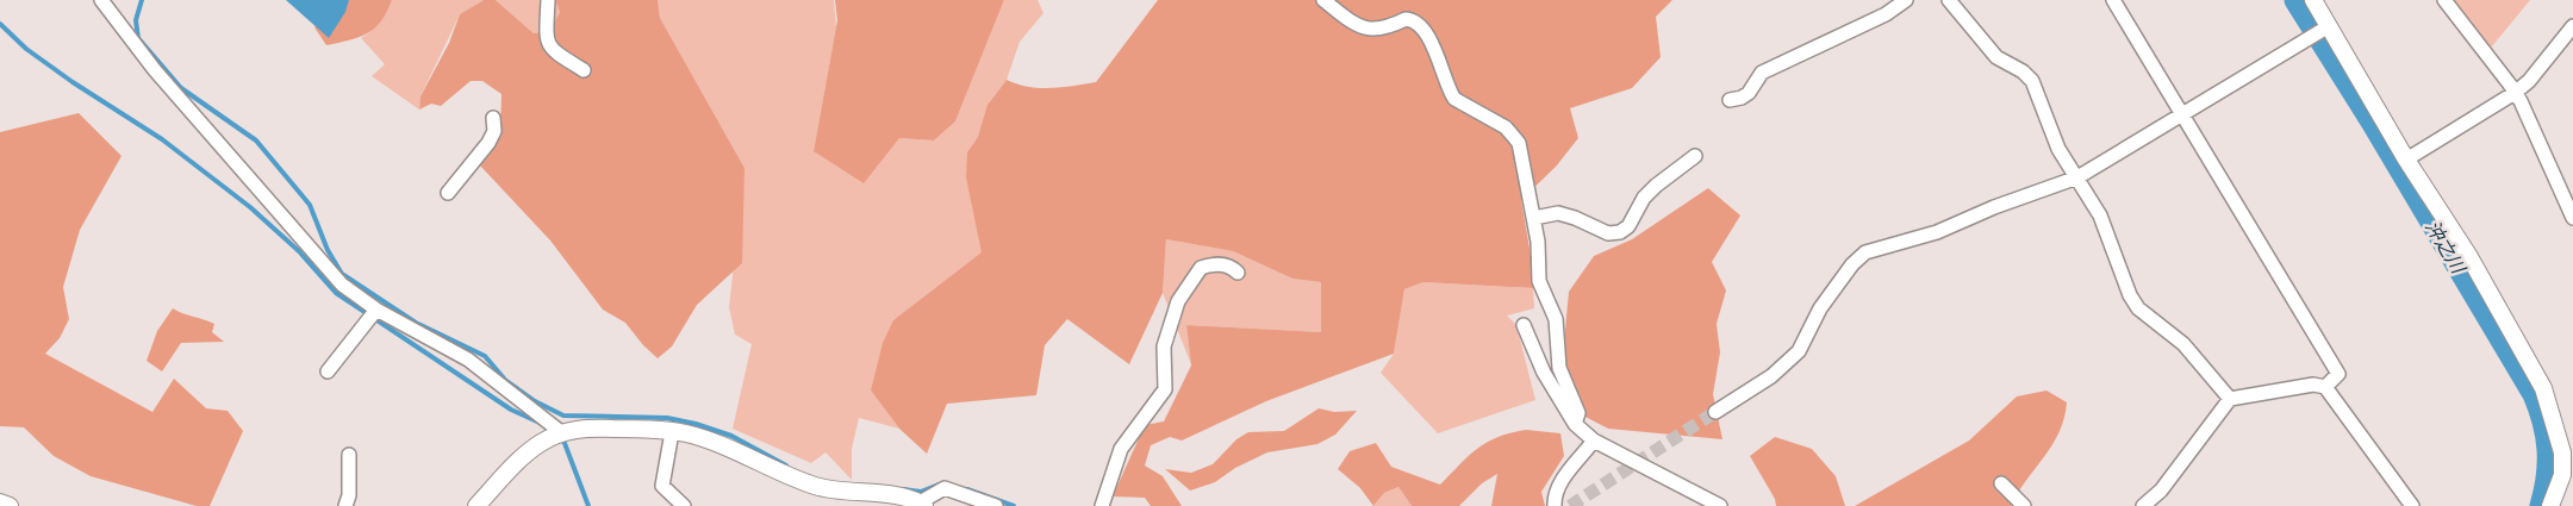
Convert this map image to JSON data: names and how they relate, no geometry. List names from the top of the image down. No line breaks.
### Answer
{"water":["沖之川"]}
